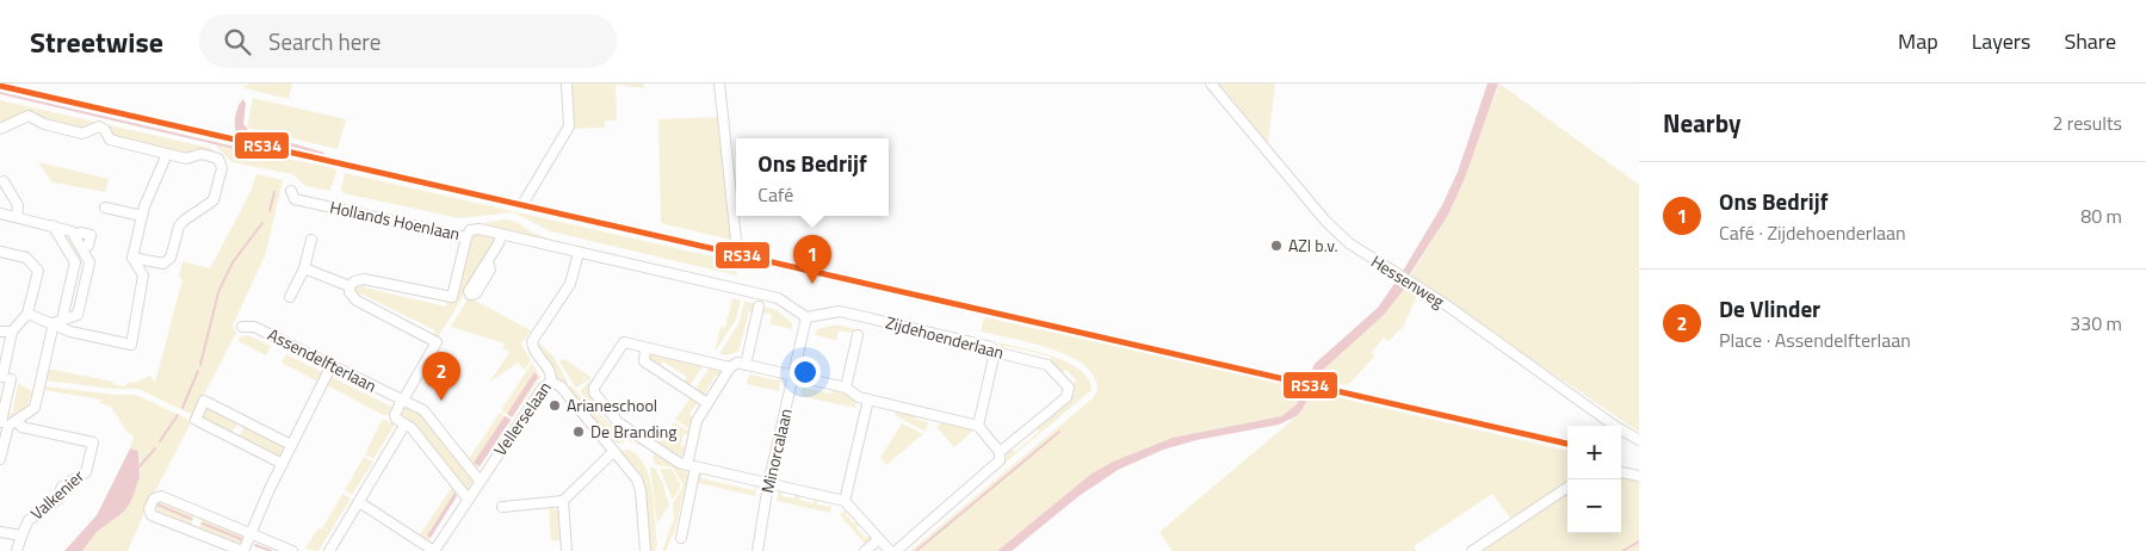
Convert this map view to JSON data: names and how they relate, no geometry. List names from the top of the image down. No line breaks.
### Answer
{"streets":{"street":["Hollands Hoenlaan","Hessenweg","Zijdehoenderlaan","Assendelfterlaan","Vellerselaan","Minorcalaan","Valkenier"]},"crossings":[["Hollands Hoenlaan","Vellerselaan"],["Zijdehoenderlaan","Minorcalaan"],["Assendelfterlaan","Vellerselaan"]],"places":["AZI b.v.","Arianeschool","De Branding"],"lines":["transit line RS34"],"page":{"header":"Streetwise","search":"Search here","nav":["Map","Layers","Share"],"heading":["Nearby","2 results"],"popup":["Ons Bedrijf","Café"],"list":[{"mark":"1","name":"Ons Bedrijf","note":"Café · Zijdehoenderlaan","value":"80 m"},{"mark":"2","name":"De Vlinder","note":"Place · Assendelfterlaan","value":"330 m"}],"pins":["1","2"],"map_buttons":["+","−"]}}
